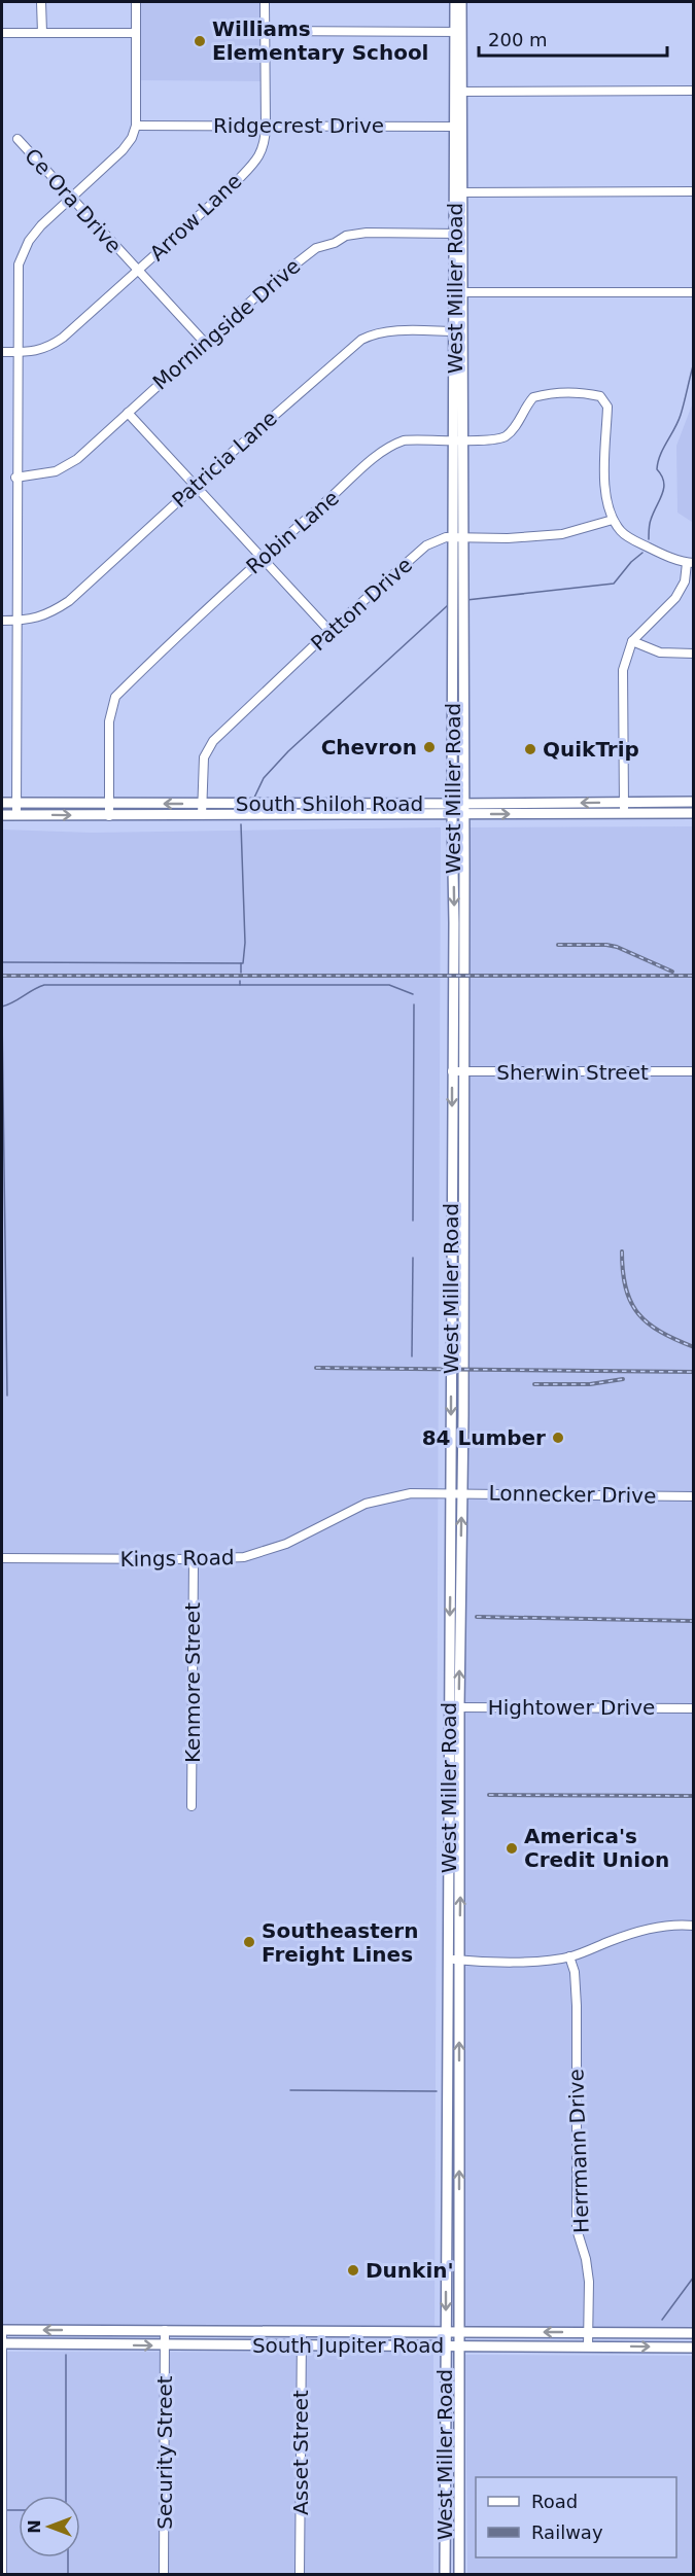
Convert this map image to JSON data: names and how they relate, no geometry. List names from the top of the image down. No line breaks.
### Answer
{"streets":{"main road":["West Miller Road","South Shiloh Road","South Jupiter Road"],"street":["Ridgecrest Drive","Ce Ora Drive","Arrow Lane","Morningside Drive","Patricia Lane","Robin Lane","Patton Drive","Sherwin Street","Lonnecker Drive","Kings Road","Kenmore Street","Hightower Drive","Herrmann Drive","Security Street","Asset Street"]},"crossings":[["Ridgecrest Drive","Arrow Lane"],["Ridgecrest Drive","West Miller Road"],["Ce Ora Drive","Arrow Lane"],["Ce Ora Drive","Morningside Drive"],["West Miller Road","Morningside Drive"],["West Miller Road","Patricia Lane"],["West Miller Road","Robin Lane"],["West Miller Road","Patton Drive"],["West Miller Road","South Shiloh Road"],["West Miller Road","Sherwin Street"],["West Miller Road","Lonnecker Drive"],["West Miller Road","Kings Road"],["West Miller Road","Hightower Drive"],["West Miller Road","South Jupiter Road"],["Robin Lane","Patton Drive"],["Robin Lane","South Shiloh Road"],["Patton Drive","South Shiloh Road"],["Lonnecker Drive","Kings Road"],["Kings Road","Kenmore Street"],["Herrmann Drive","South Jupiter Road"],["South Jupiter Road","Security Street"],["South Jupiter Road","Asset Street"]],"places":["Williams Elementary School","Chevron","QuikTrip","84 Lumber","America's Credit Union","Southeastern Freight Lines","Dunkin'"],"legend":["Road","Railway"],"scale_bar":"200 m","north":"left"}
